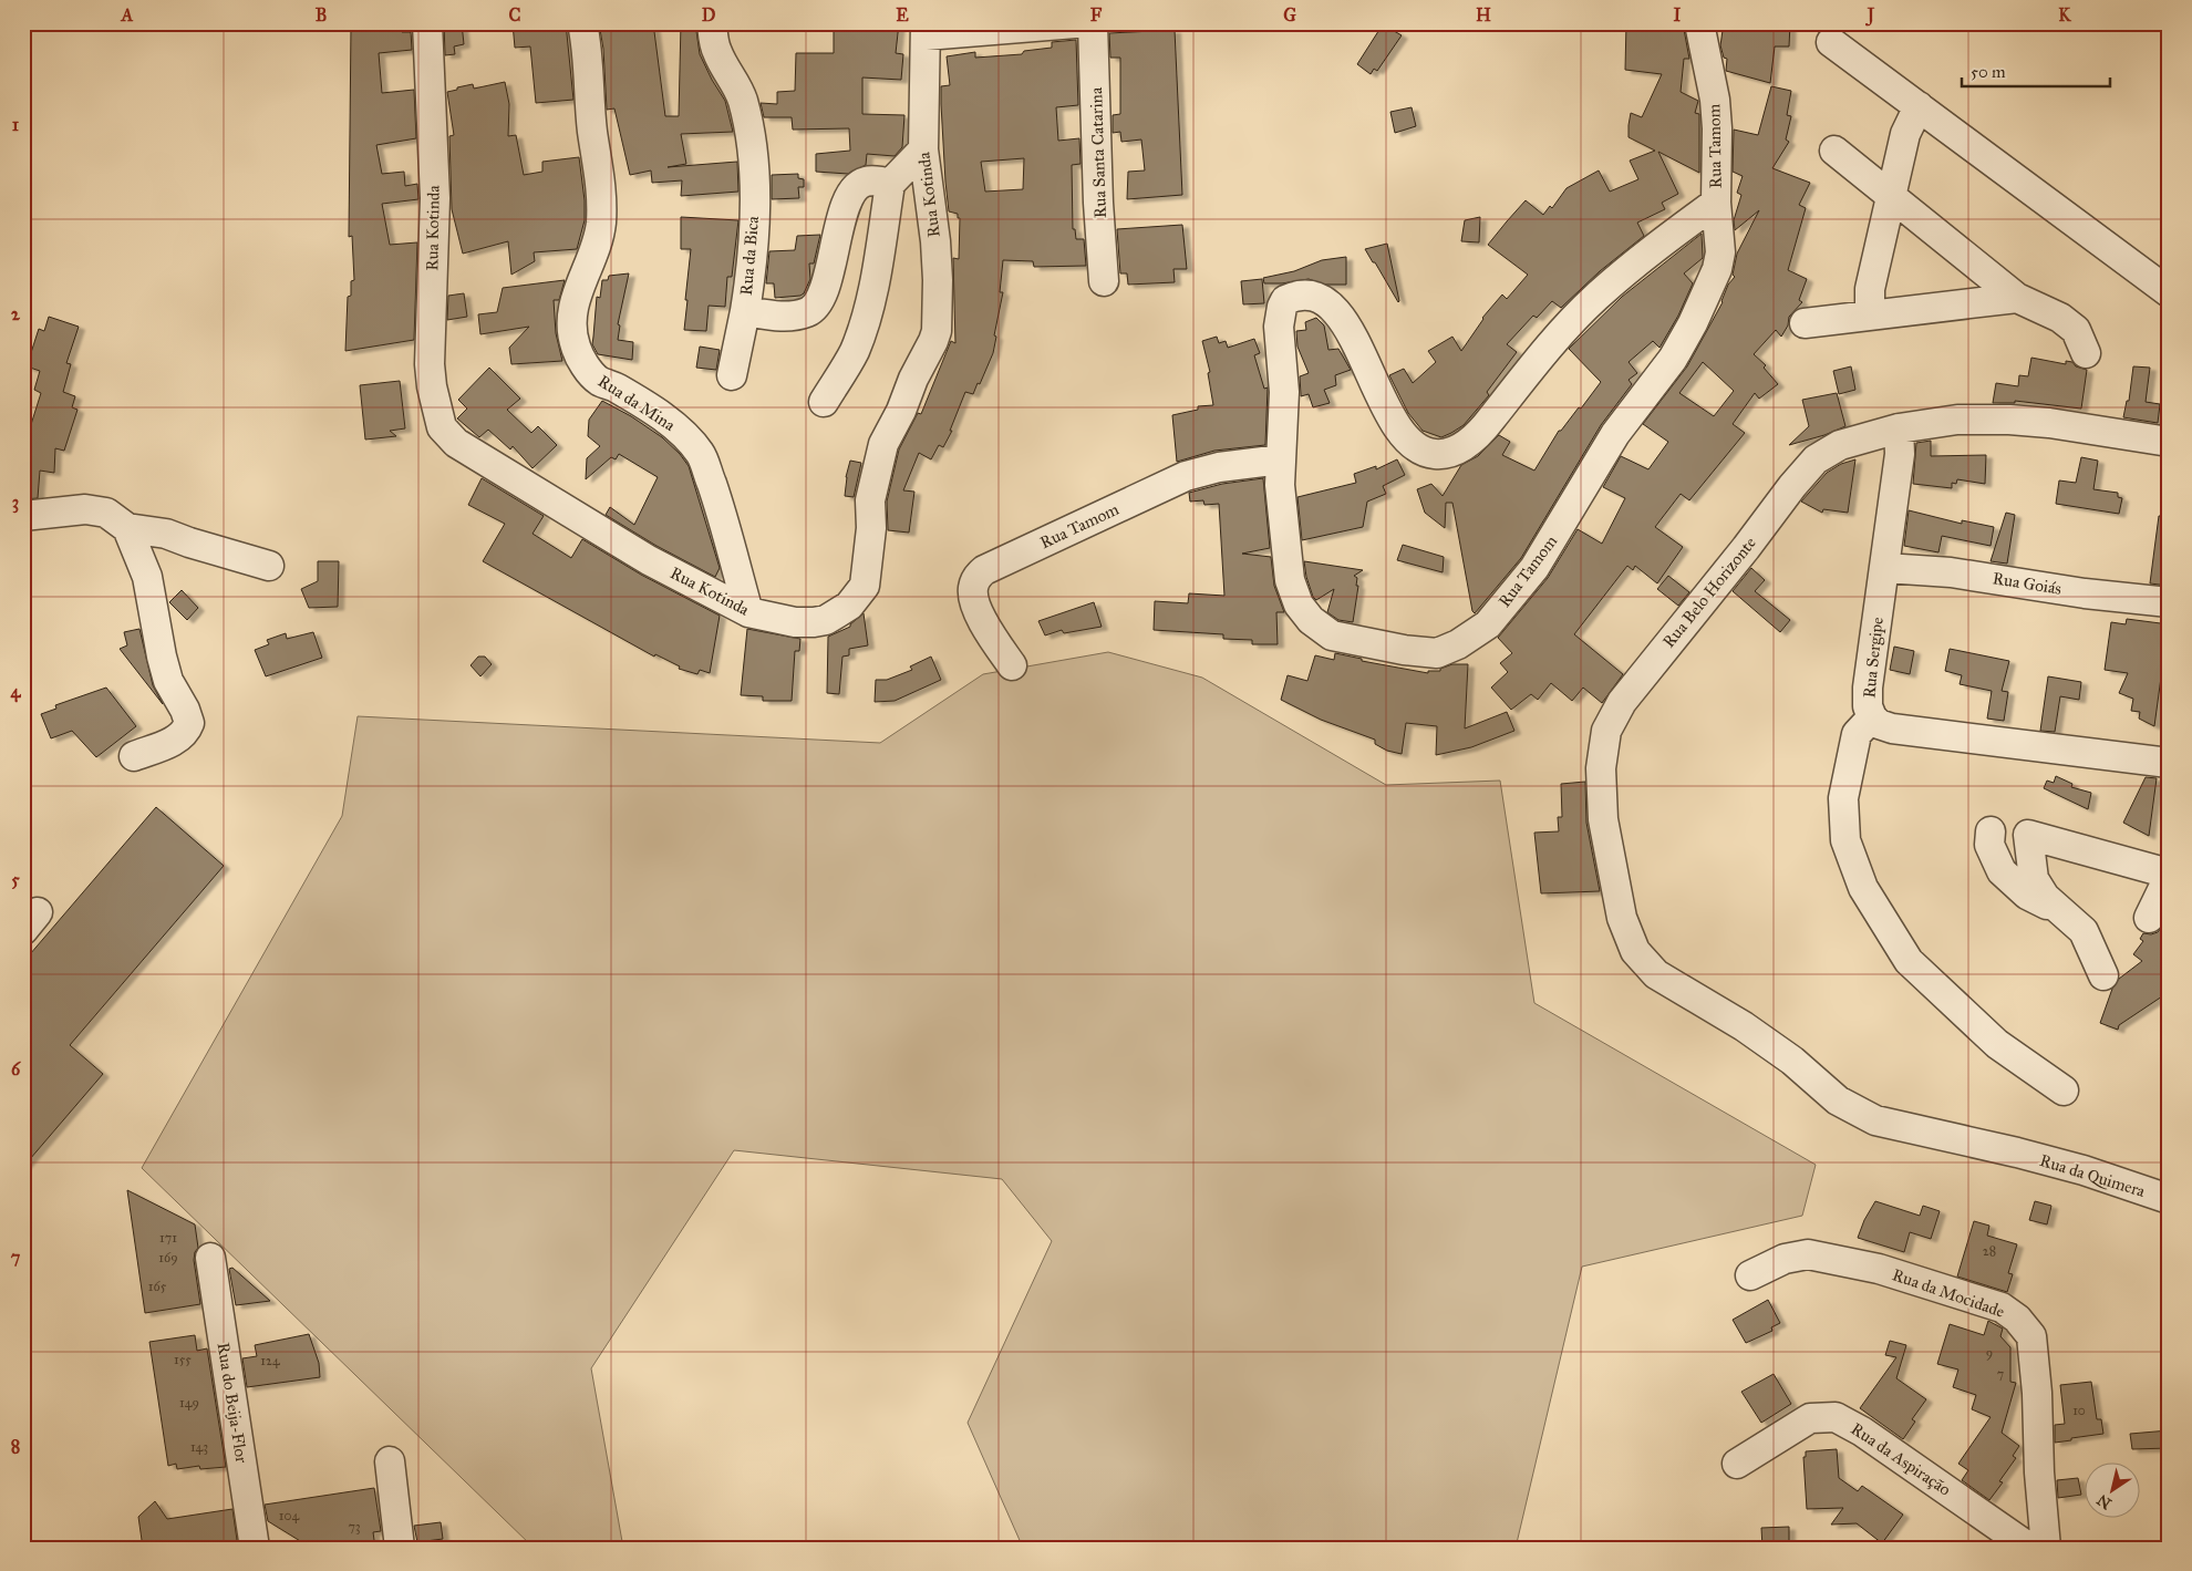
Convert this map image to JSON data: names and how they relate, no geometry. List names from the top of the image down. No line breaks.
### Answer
{"streets":{"street":["Rua Tamom","Rua Santa Catarina","Rua Kotinda","Rua da Bica","Rua da Mina","Rua Goiás","Rua Belo Horizonte","Rua Sergipe","Rua da Quimera","Rua da Mocidade","Rua do Beija-Flor","Rua da Aspiração"]},"crossings":[["Rua Kotinda","Rua da Mina"],["Rua Goiás","Rua Sergipe"],["Rua Belo Horizonte","Rua Sergipe"],["Rua Belo Horizonte","Rua da Quimera"]],"house_numbers":["171","28","169","165","9","155","124","7","149","10","143","104","73"],"scale_bar":"50 m","north":"bottom left","grid":{"columns":["A","B","C","D","E","F","G","H","I","J","K"],"rows":["1","2","3","4","5","6","7","8"]}}
